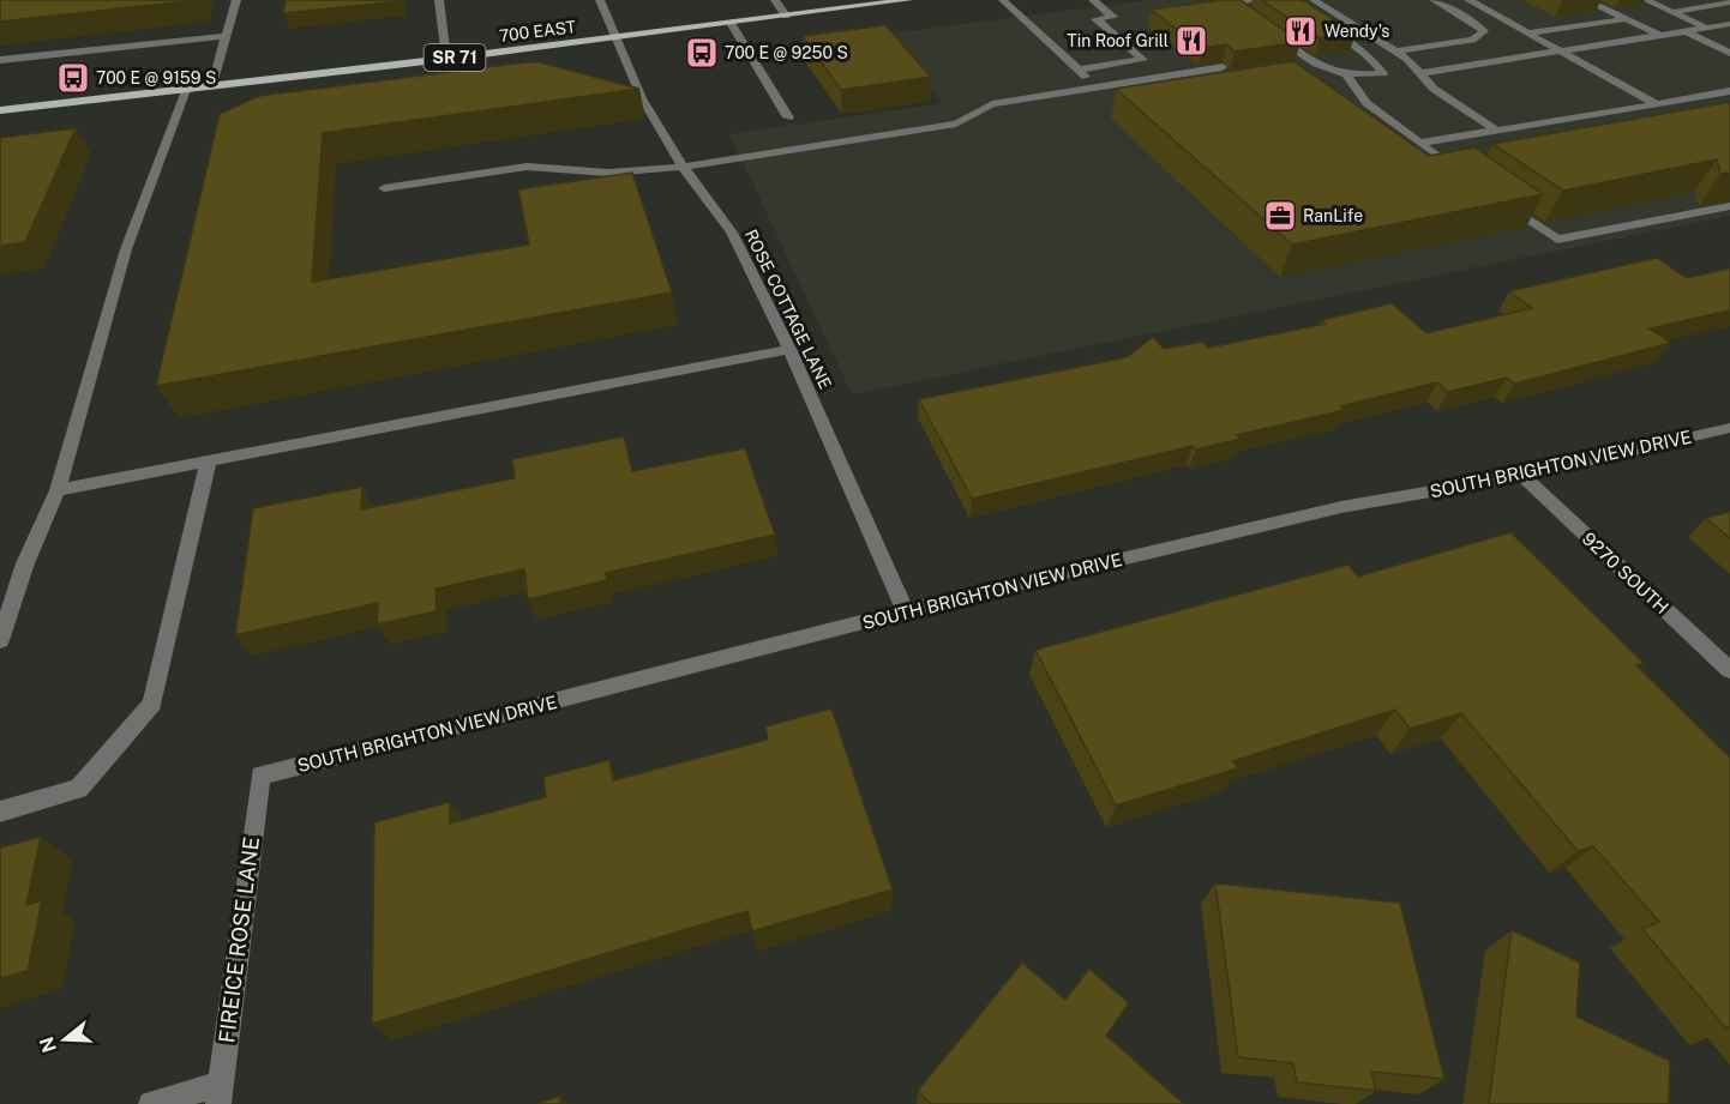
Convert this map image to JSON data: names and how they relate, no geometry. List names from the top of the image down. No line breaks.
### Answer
{"streets":{"main road":["700 EAST","SR 71"],"street":["ROSE COTTAGE LANE","SOUTH BRIGHTON VIEW DRIVE","9270 SOUTH","FIREICE ROSE LANE"]},"crossings":[["700 EAST","ROSE COTTAGE LANE"],["ROSE COTTAGE LANE","SOUTH BRIGHTON VIEW DRIVE"],["SOUTH BRIGHTON VIEW DRIVE","9270 SOUTH"],["SOUTH BRIGHTON VIEW DRIVE","FIREICE ROSE LANE"]],"places":{"restaurant":["Wendy's","Tin Roof Grill"],"bus stop":["700 E @ 9250 S","700 E @ 9159 S"],"office":["RanLife"]},"north":"left"}
